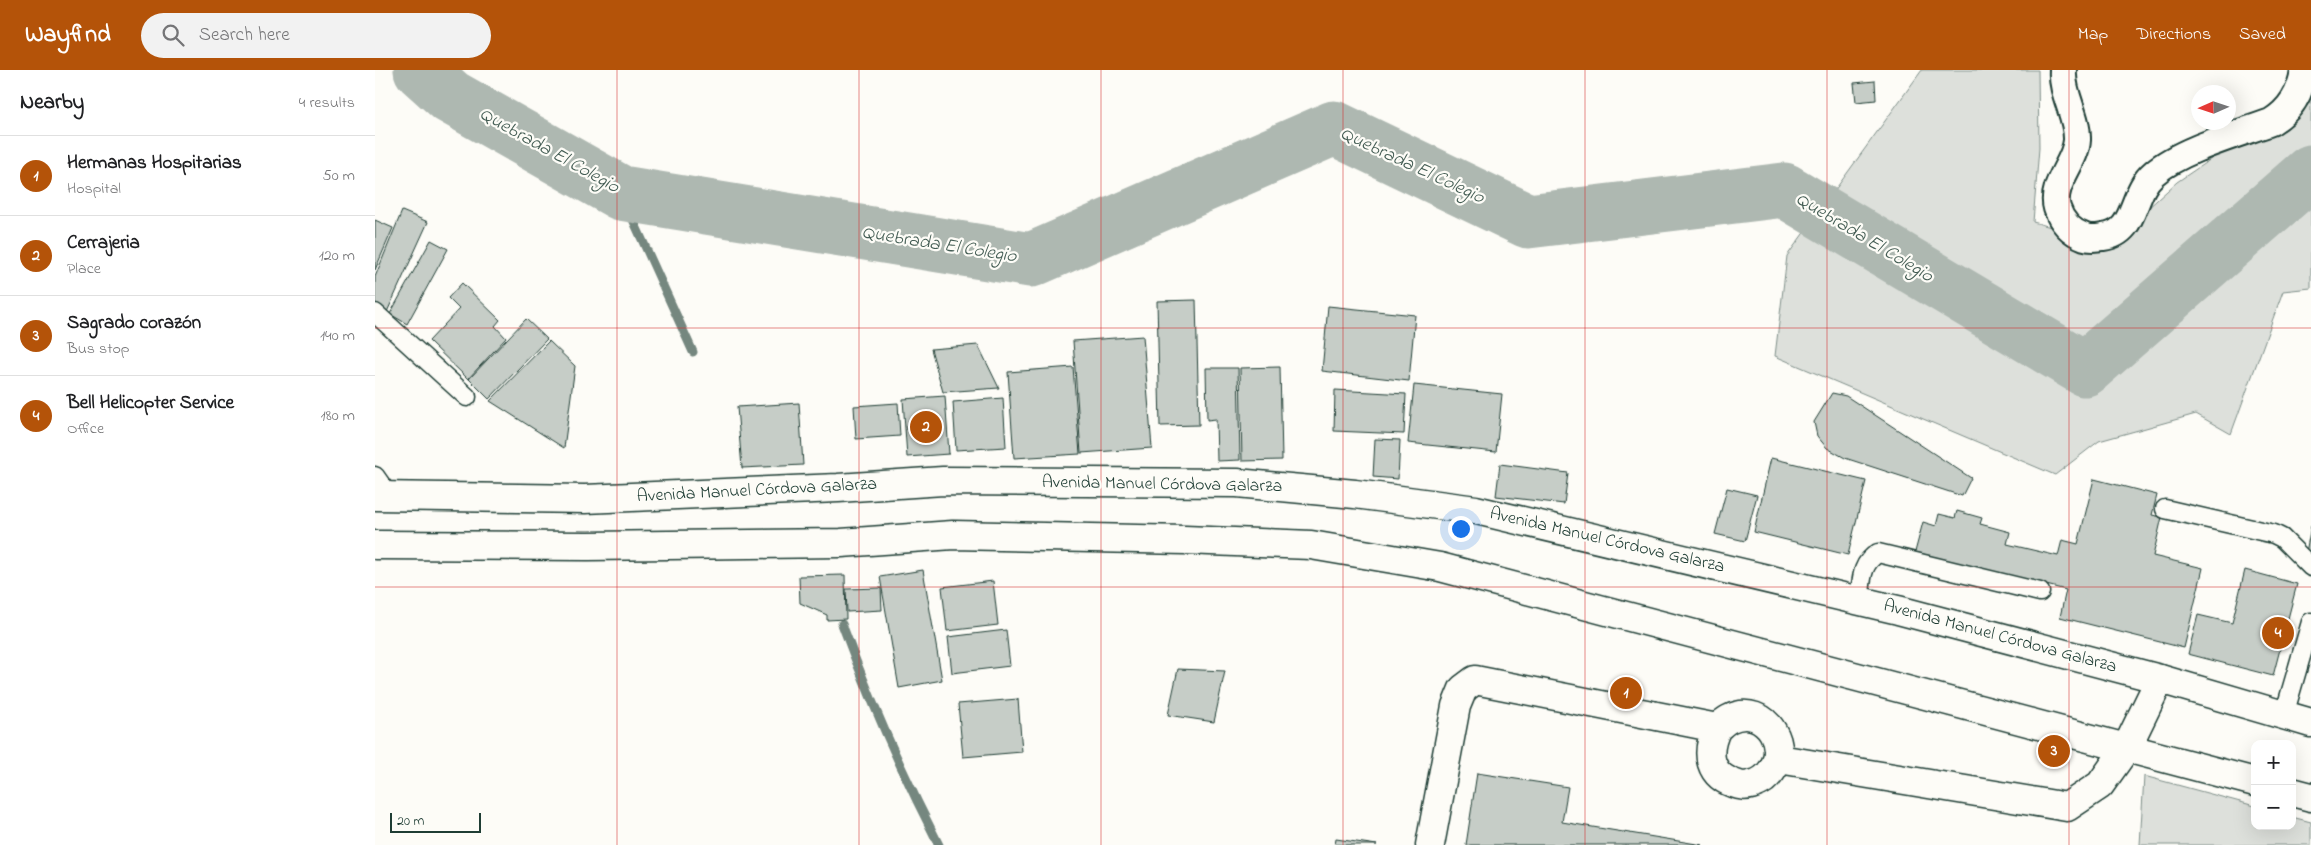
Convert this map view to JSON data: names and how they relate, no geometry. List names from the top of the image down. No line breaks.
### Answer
{"streets":{"main road":["Avenida Manuel Córdova Galarza"]},"water":["Quebrada El Colegio"],"scale_bar":"20 m","north":"left","page":{"header":"Wayfind","search":"Search here","nav":["Map","Directions","Saved"],"heading":["Nearby","4 results"],"list":[{"mark":"1","name":"Hermanas Hospitarias","note":"Hospital","value":"50 m"},{"mark":"2","name":"Cerrajeria","note":"Place","value":"120 m"},{"mark":"3","name":"Sagrado corazón","note":"Bus stop","value":"140 m"},{"mark":"4","name":"Bell Helicopter Service","note":"Office","value":"180 m"}],"pins":["2","4","1","3"],"map_buttons":["+","−"],"scale":"20 m"}}
